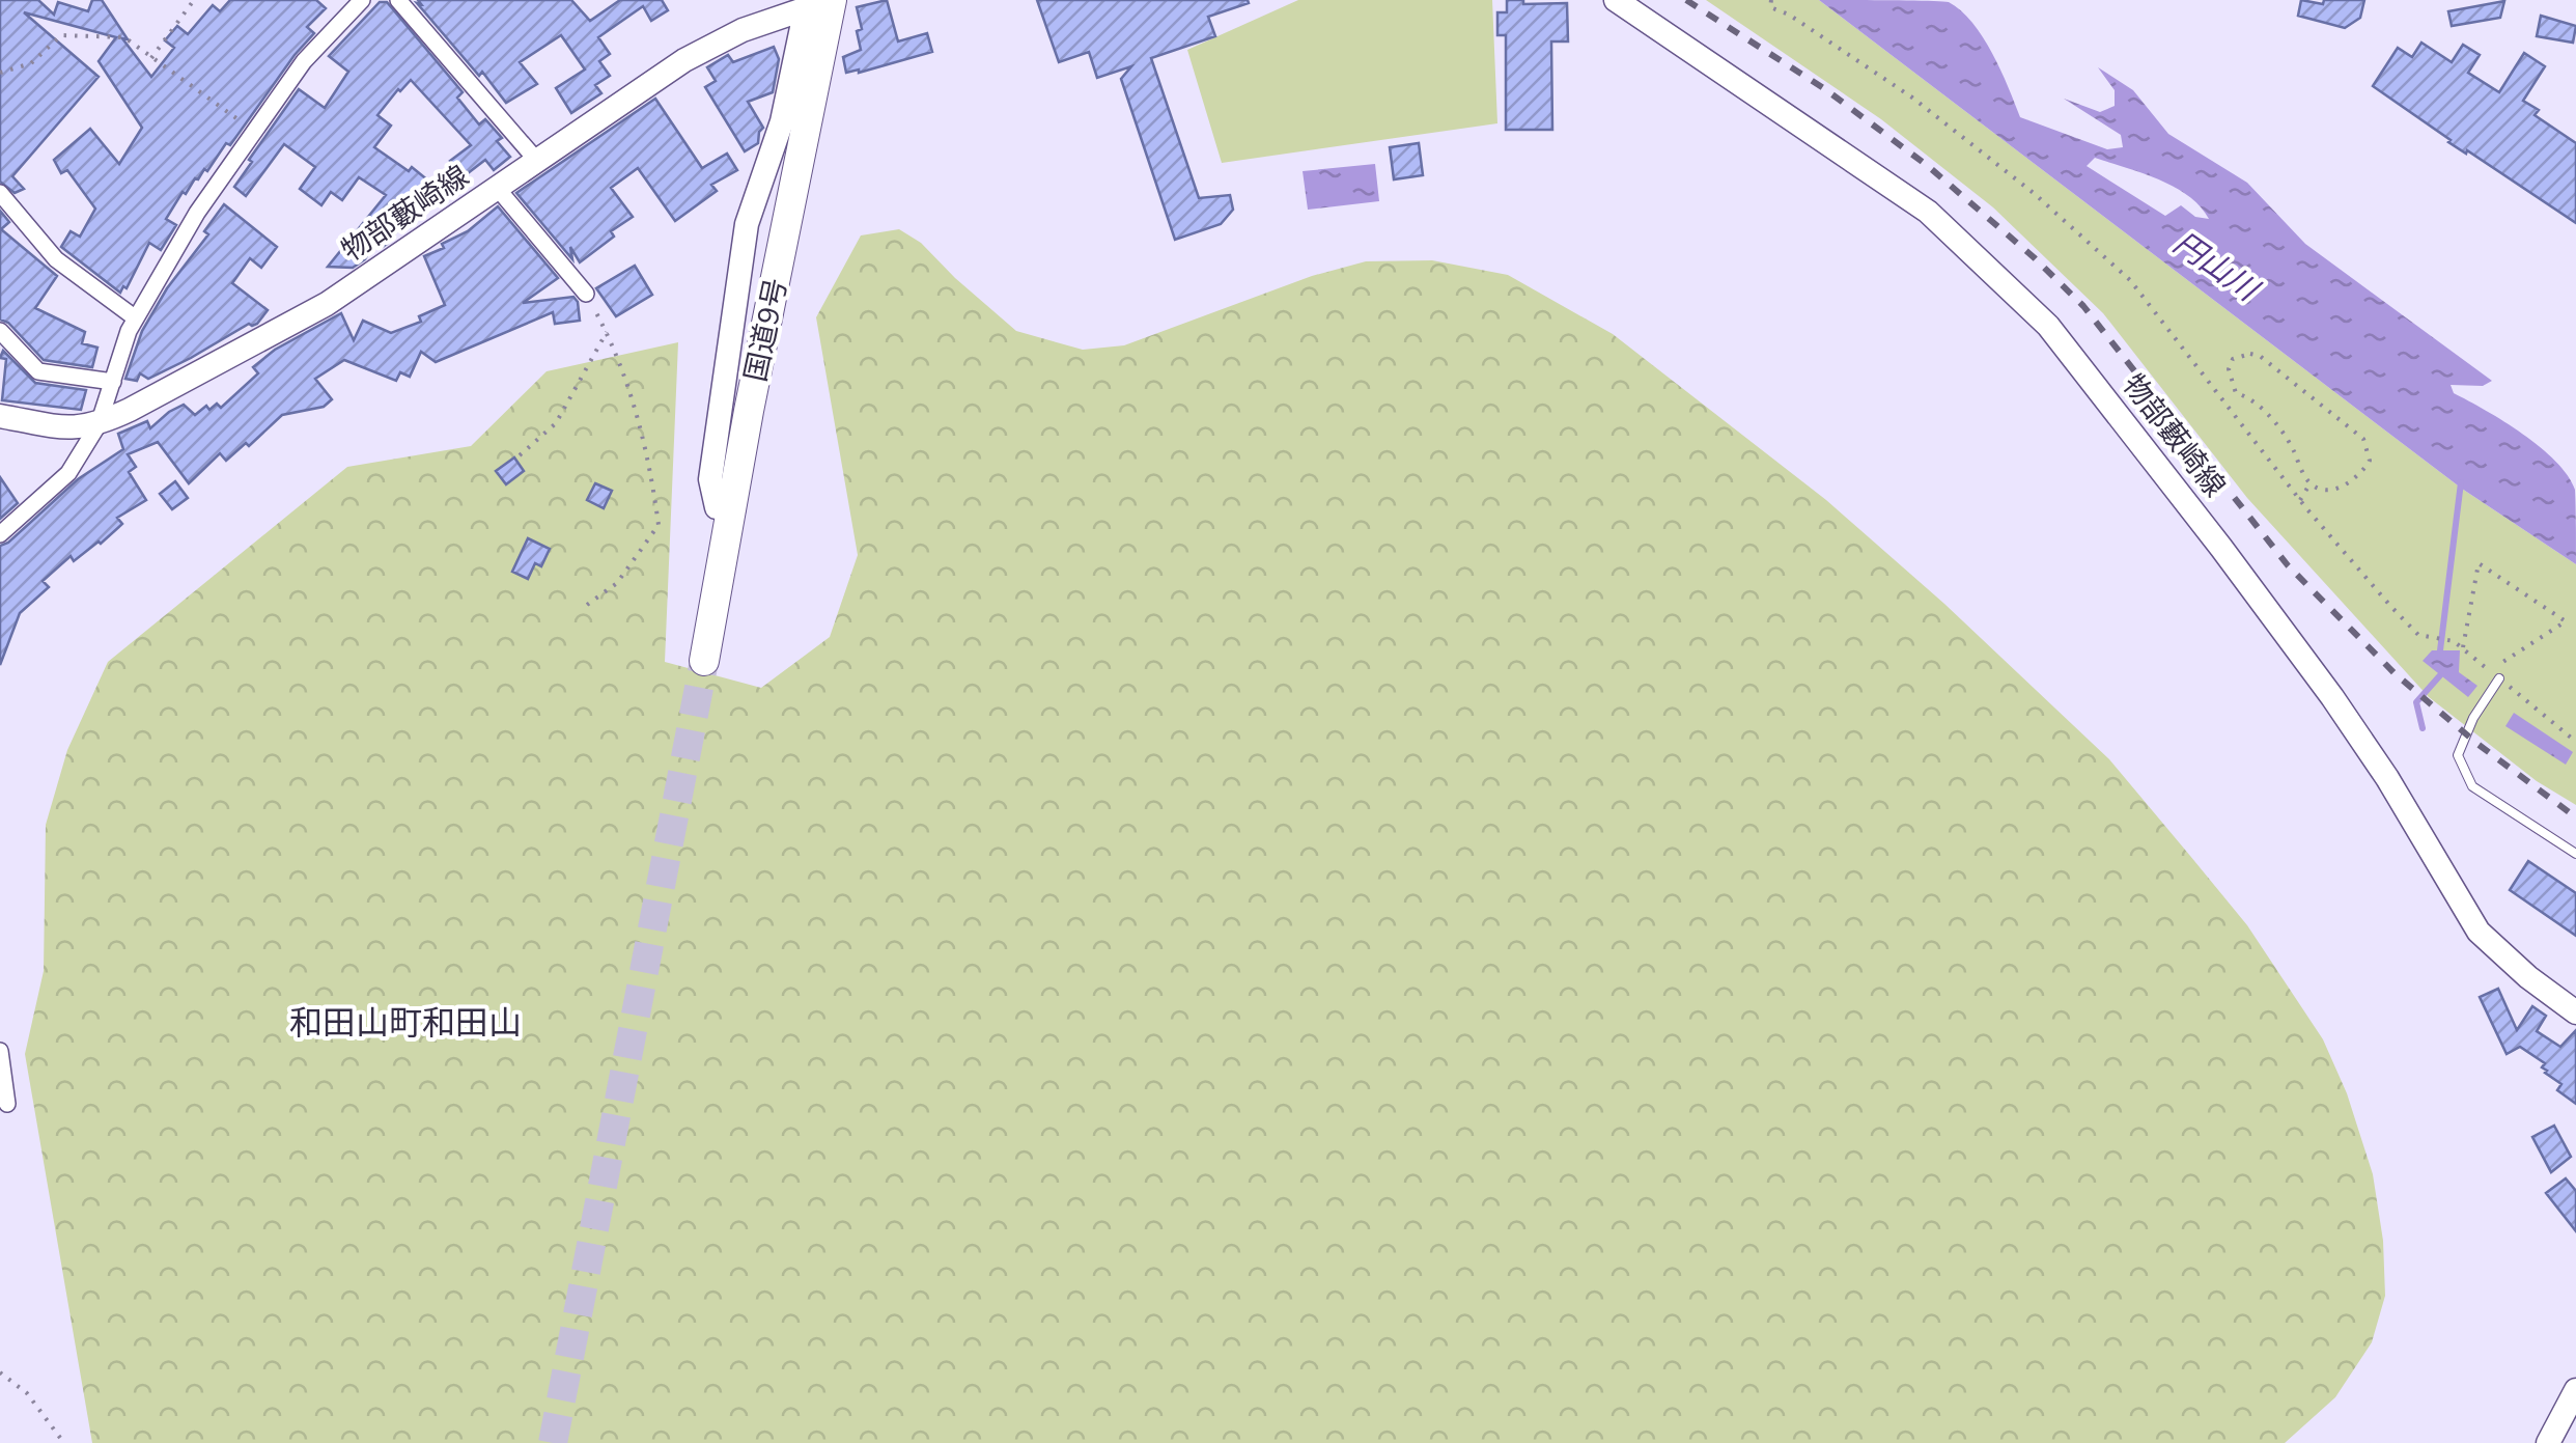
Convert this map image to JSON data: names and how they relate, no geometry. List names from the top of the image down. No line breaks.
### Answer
{"streets":{"highway":["国道9号"],"main road":["物部藪崎線"]},"crossings":[["物部藪崎線","国道9号"]],"districts":["和田山町和田山"],"water":["円山川"]}
